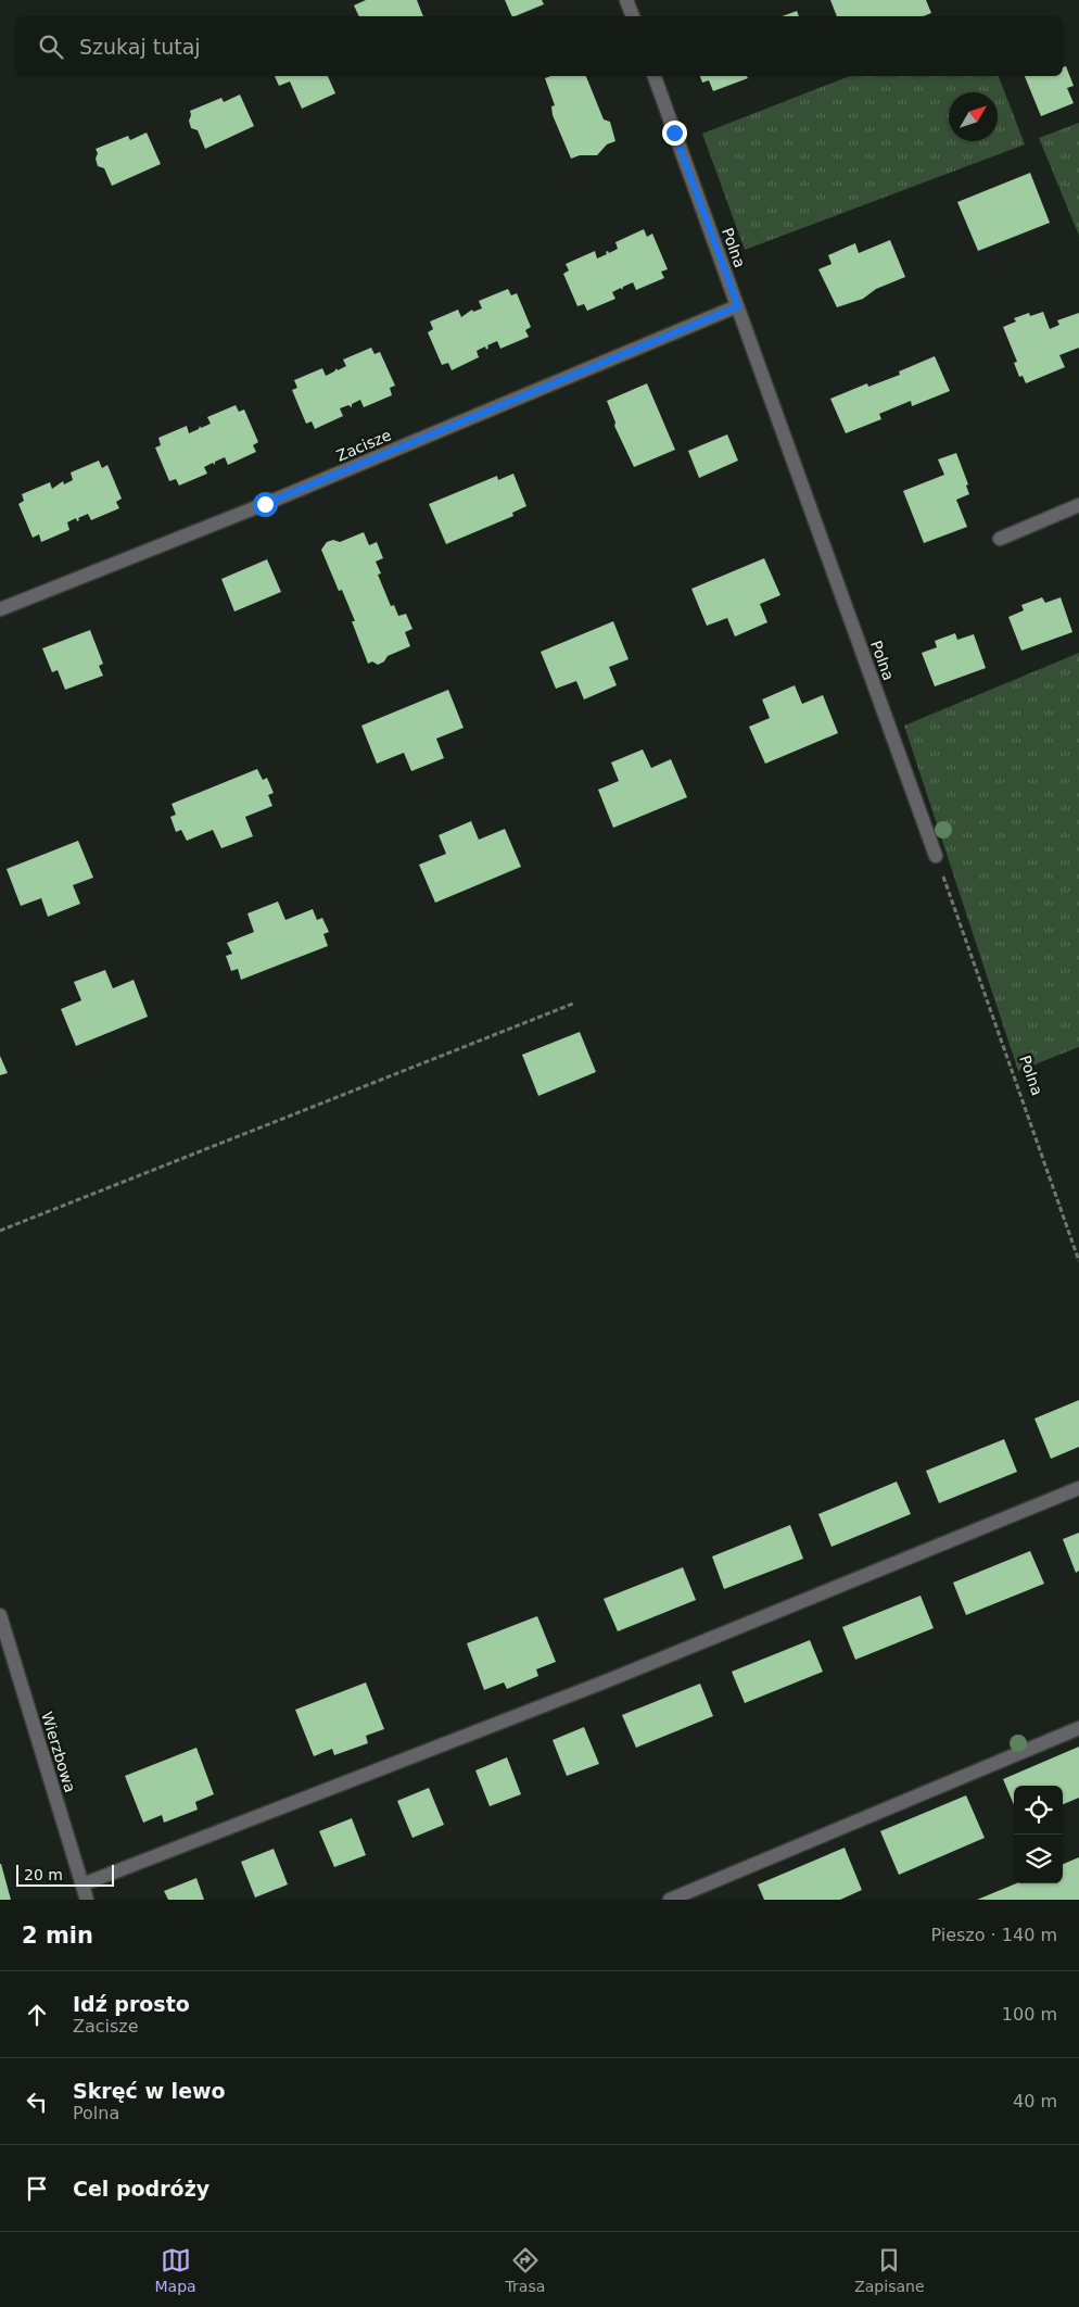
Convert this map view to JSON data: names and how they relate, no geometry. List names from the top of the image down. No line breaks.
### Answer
{"streets":{"street":["Polna","Zacisze","Wierzbowa"]},"crossings":[["Polna","Zacisze"]],"scale_bar":"20 m","north":"top right","page":{"search":"Szukaj tutaj","scale":"20 m","heading":["2 min","Pieszo · 140 m"],"list":[["Idź prosto","Zacisze","100 m"],["Skręć w lewo","Polna","40 m"],"Cel podróży"],"nav":["Mapa","Trasa","Zapisane"]}}
